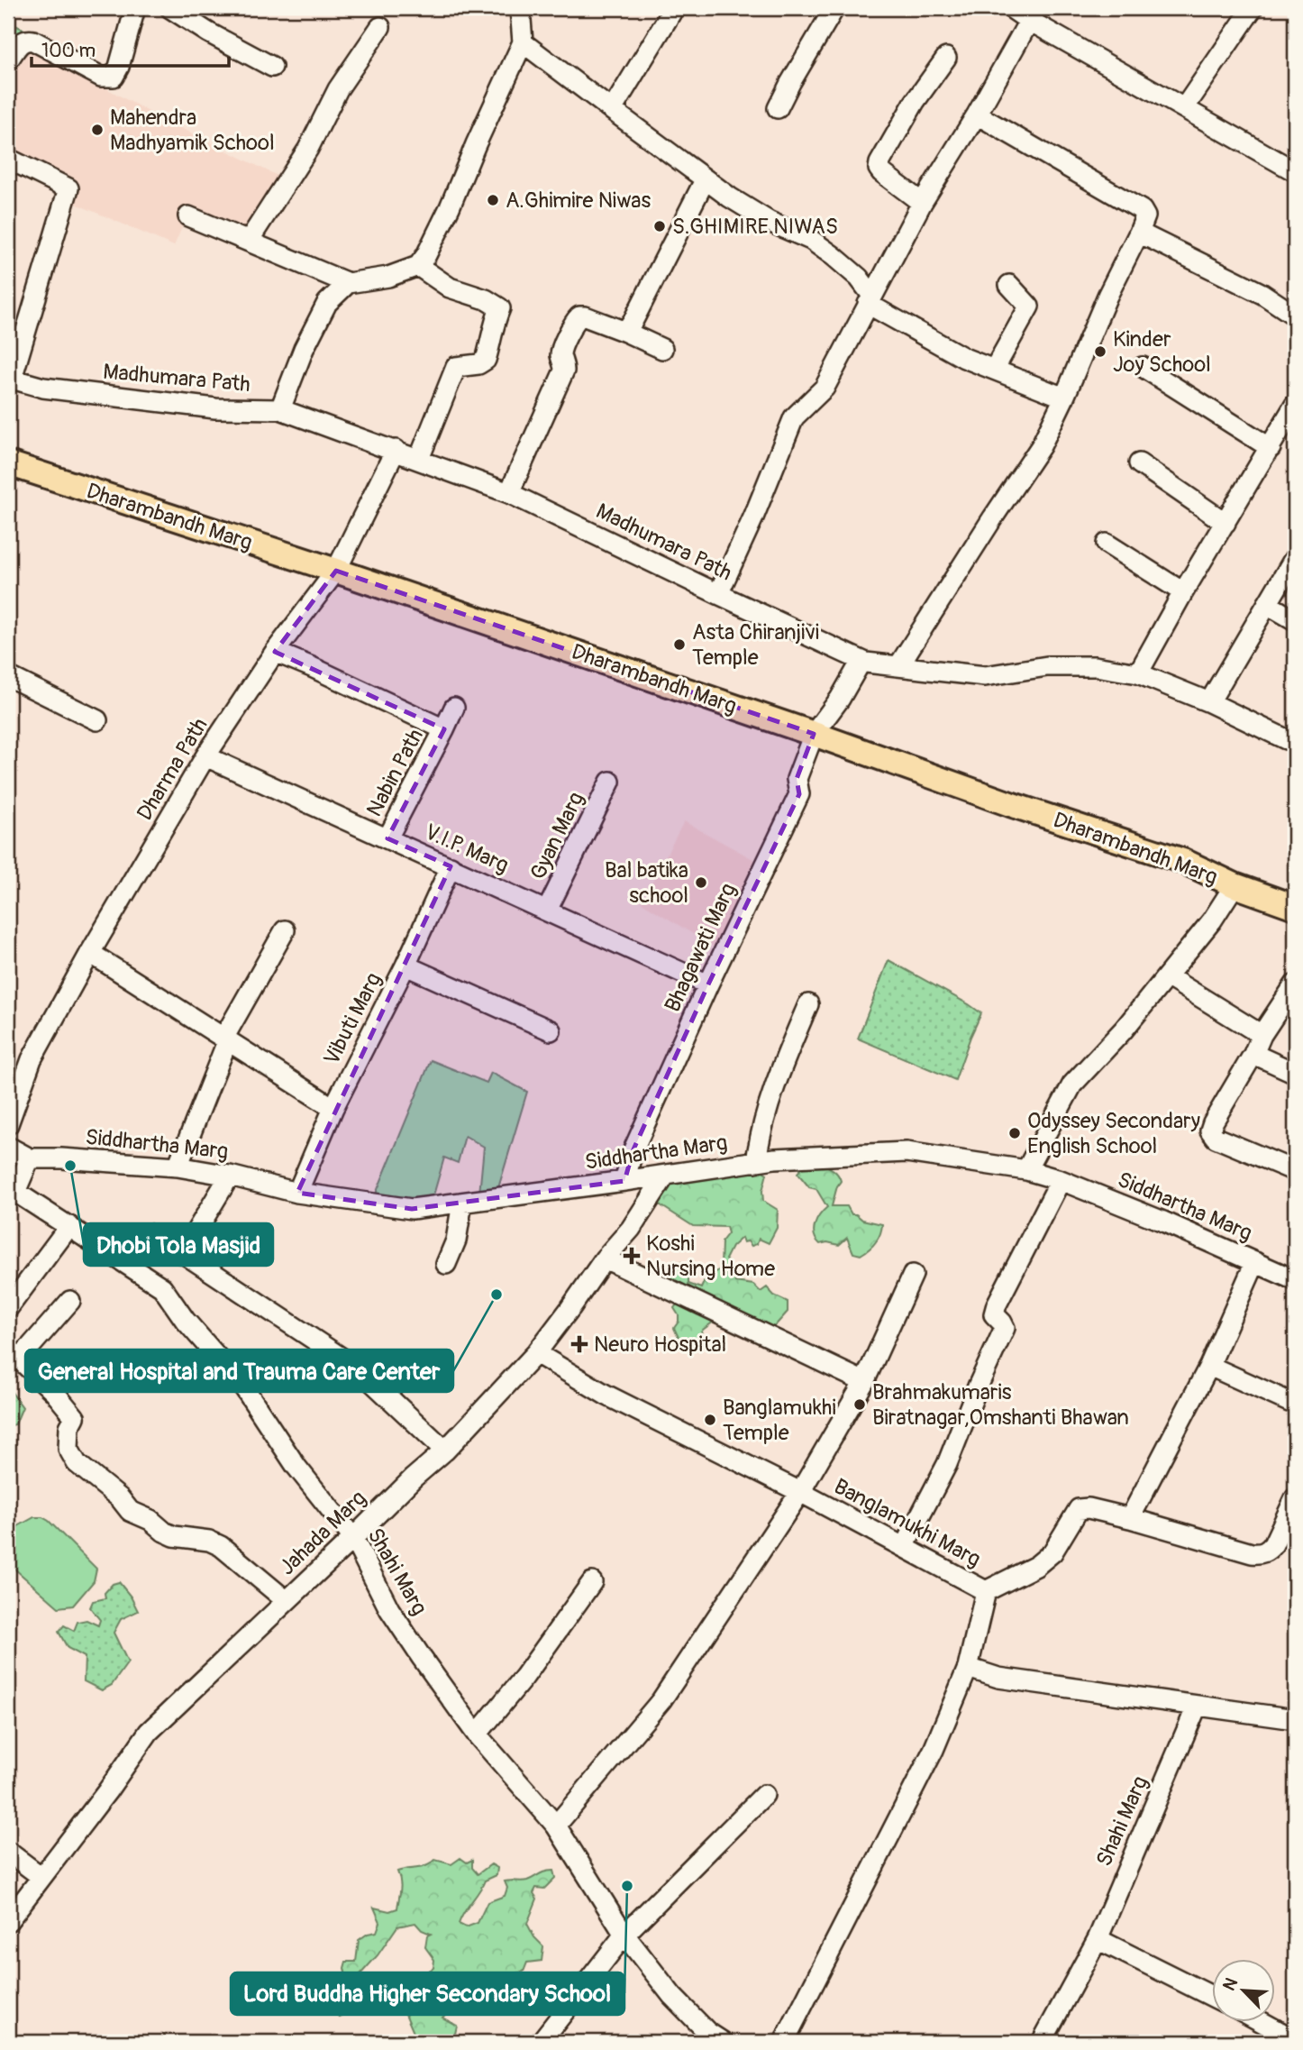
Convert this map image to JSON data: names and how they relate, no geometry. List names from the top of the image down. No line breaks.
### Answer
{"streets":{"main road":["Dharambandh Marg"],"street":["Madhumara Path","Dharma Path","Nabin Path","Gyan Marg","V.I.P. Marg","Bhagawati Marg","Vibuti Marg","Siddhartha Marg","Banglamukhi Marg","Jahada Marg","Shahi Marg"]},"crossings":[["Madhumara Path","Dharma Path"],["Madhumara Path","Bhagawati Marg"],["Dharambandh Marg","Dharma Path"],["Dharambandh Marg","Bhagawati Marg"],["Dharma Path","Nabin Path"],["Dharma Path","V.I.P. Marg"],["Nabin Path","V.I.P. Marg"],["Gyan Marg","V.I.P. Marg"],["V.I.P. Marg","Bhagawati Marg"],["V.I.P. Marg","Vibuti Marg"],["Bhagawati Marg","Siddhartha Marg"],["Vibuti Marg","Siddhartha Marg"],["Siddhartha Marg","Jahada Marg"],["Siddhartha Marg","Shahi Marg"],["Banglamukhi Marg","Jahada Marg"],["Jahada Marg","Shahi Marg"]],"places":{"other":["Mahendra Madhyamik School","A.Ghimire Niwas","S.GHIMIRE NIWAS","Kinder Joy School","Asta Chiranjivi Temple","Bal batika school","Odyssey Secondary English School","Dhobi Tola Masjid","General Hospital and Trauma Care Center","Brahmakumaris Biratnagar,Omshanti Bhawan","Banglamukhi Temple","Lord Buddha Higher Secondary School"],"health":["Koshi Nursing Home","Neuro Hospital"]},"scale_bar":"100 m","north":"top left"}
